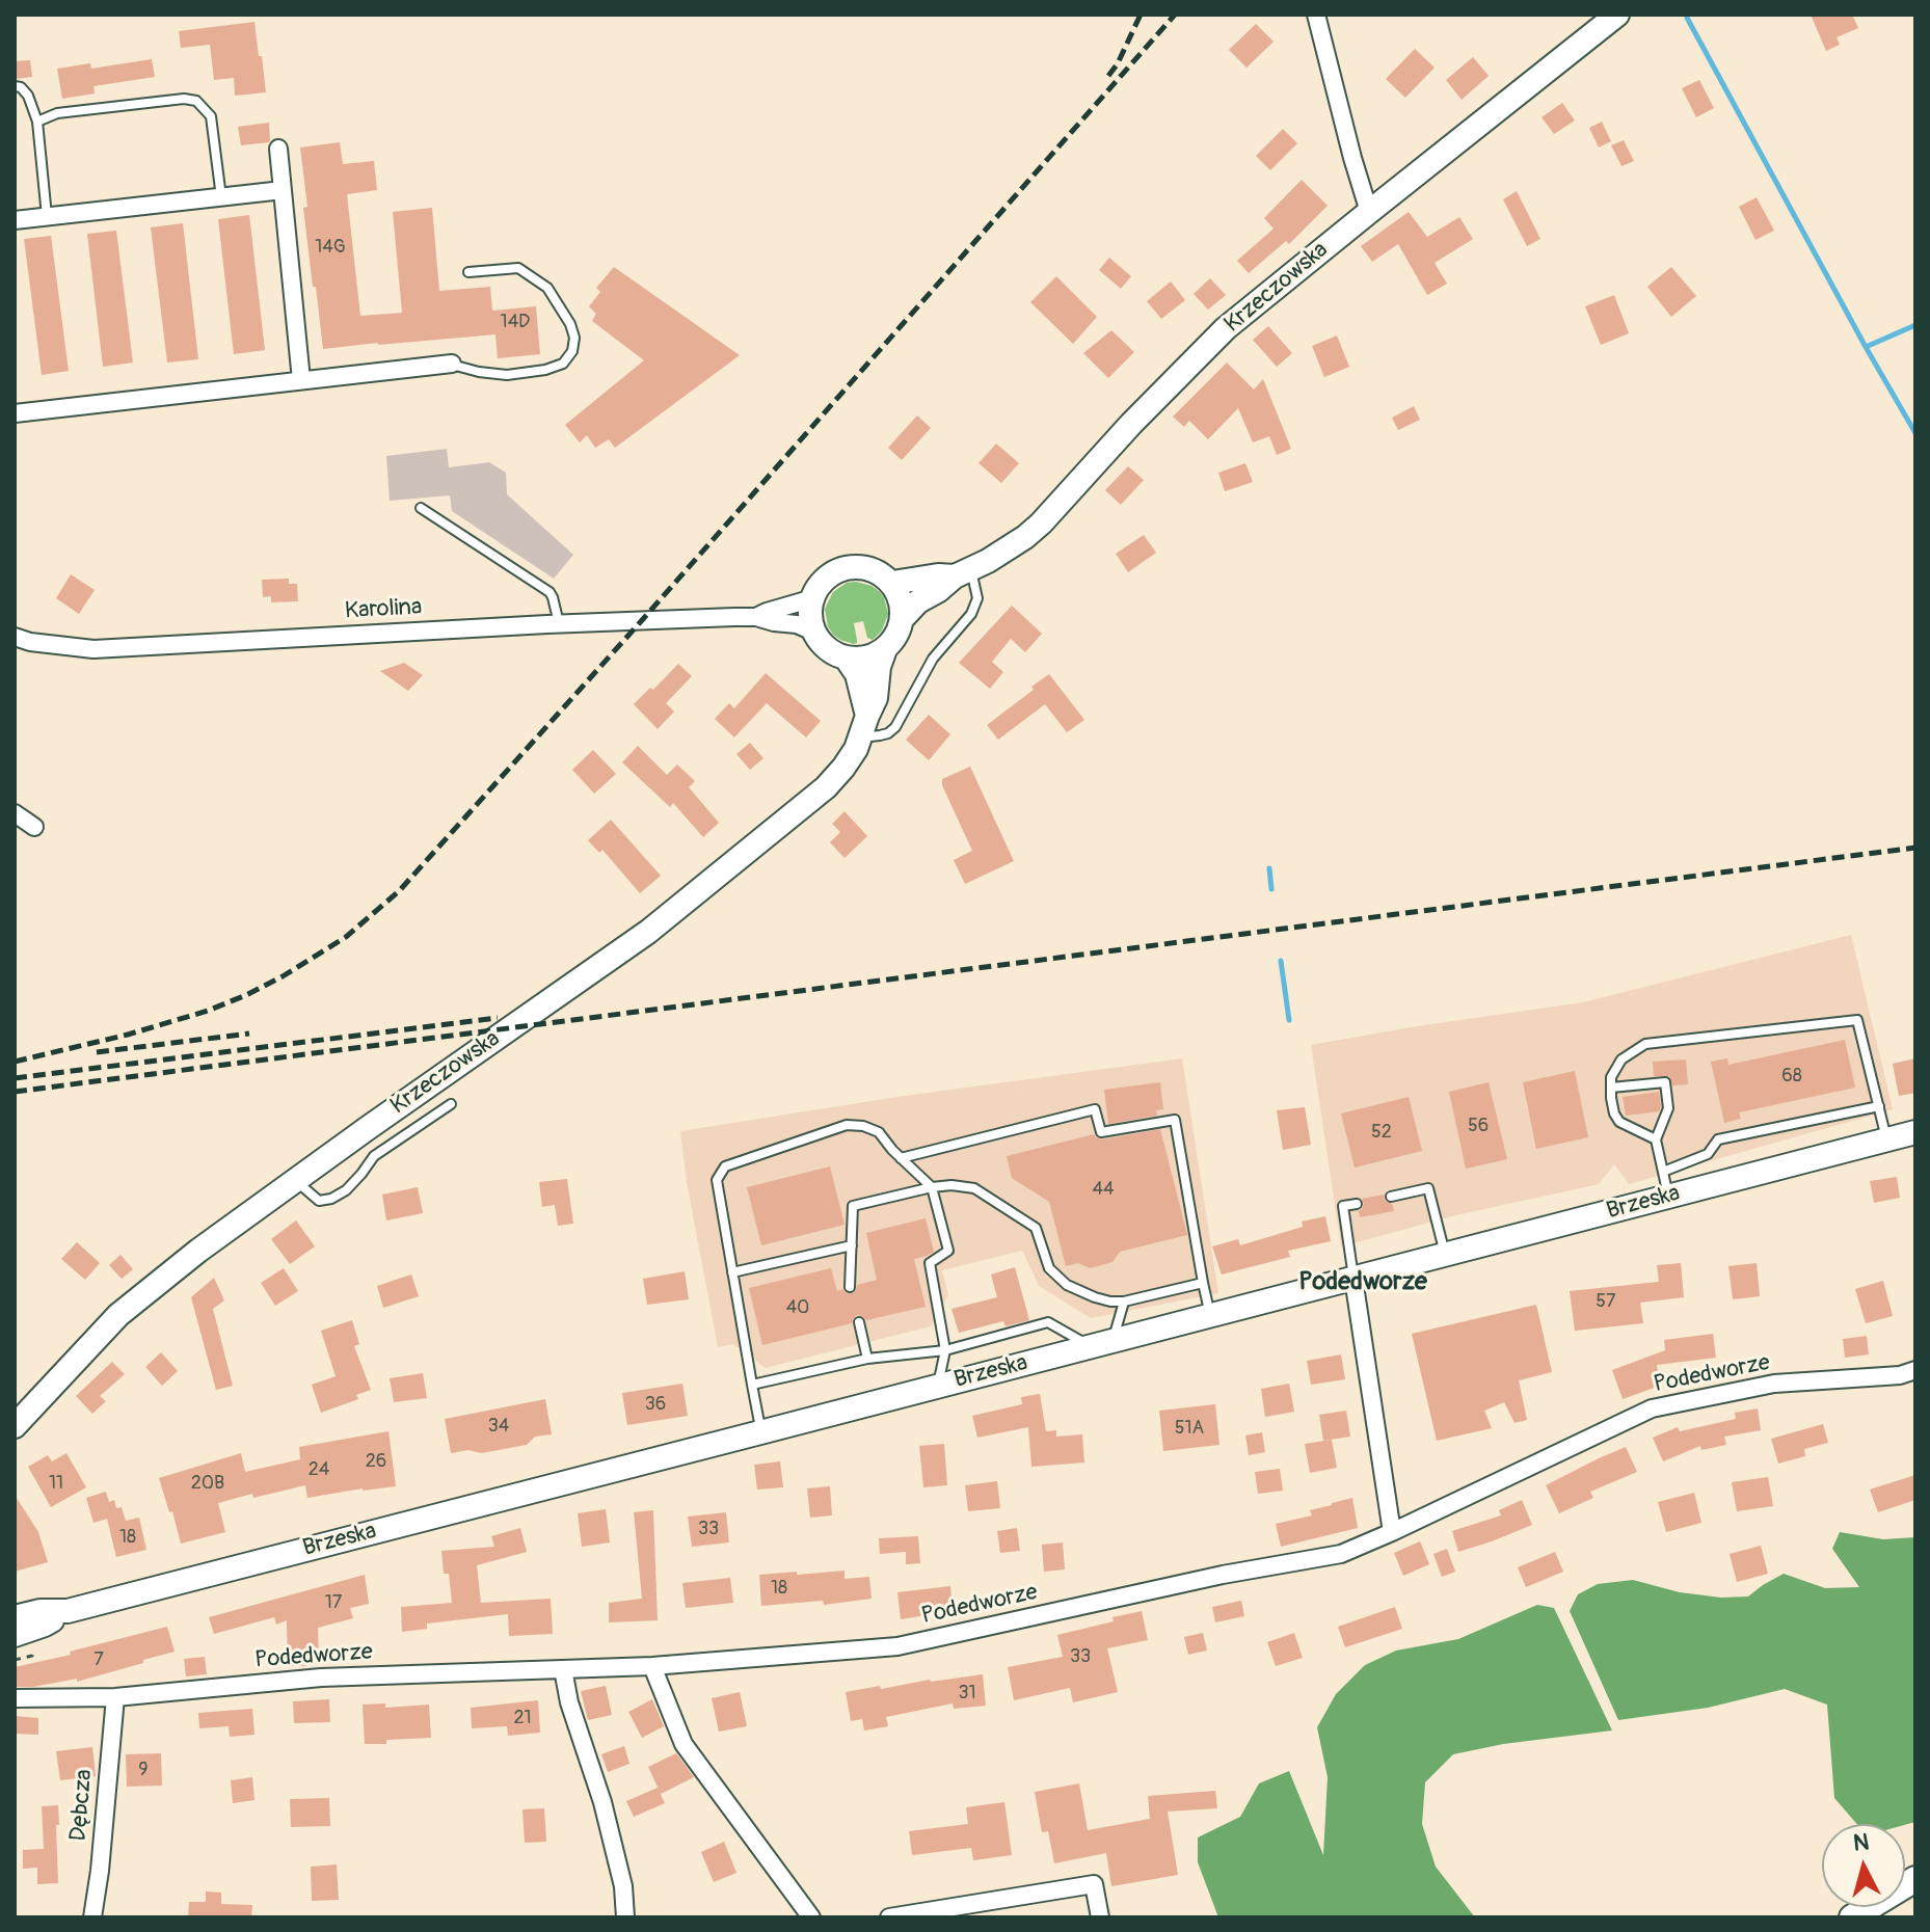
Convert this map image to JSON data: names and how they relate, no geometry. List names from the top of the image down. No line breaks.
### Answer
{"streets":{"main road":["Krzeczowska","Brzeska"],"street":["Karolina","Podedworze","Dębcza"]},"crossings":[["Krzeczowska","Karolina"],["Podedworze","Dębcza"]],"districts":["Podedworze"],"house_numbers":["14G","14D","68","56","52","44","57","40","36","34","51A","26","24","11","20B","33","18","18","17","33","7","31","21","9"],"north":"top"}
